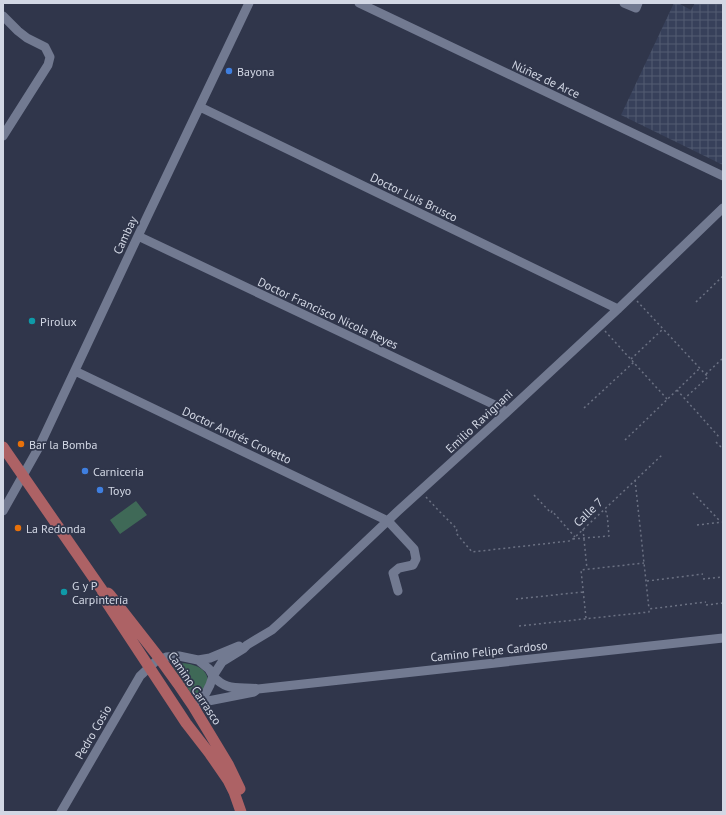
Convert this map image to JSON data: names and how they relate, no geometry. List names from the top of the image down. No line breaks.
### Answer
{"streets":{"main road":["Camino Carrasco"],"street":["Núñez de Arce","Doctor Luis Brusco","Cambay","Doctor Francisco Nicola Reyes","Emilio Ravignani","Doctor Andrés Crovetto","Camino Felipe Cardoso","Pedro Cosio"],"path":["Calle 7"]},"crossings":[["Doctor Luis Brusco","Cambay"],["Doctor Luis Brusco","Emilio Ravignani"],["Cambay","Doctor Francisco Nicola Reyes"],["Cambay","Doctor Andrés Crovetto"],["Cambay","Camino Carrasco"],["Doctor Francisco Nicola Reyes","Emilio Ravignani"],["Emilio Ravignani","Doctor Andrés Crovetto"],["Emilio Ravignani","Calle 7"],["Emilio Ravignani","Camino Felipe Cardoso"],["Emilio Ravignani","Camino Carrasco"],["Emilio Ravignani","Pedro Cosio"],["Camino Felipe Cardoso","Camino Carrasco"],["Camino Carrasco","Pedro Cosio"]],"places":["Bayona","Pirolux","Bar la Bomba","Carniceria","Toyo","La Redonda","G y P Carpintería"]}
